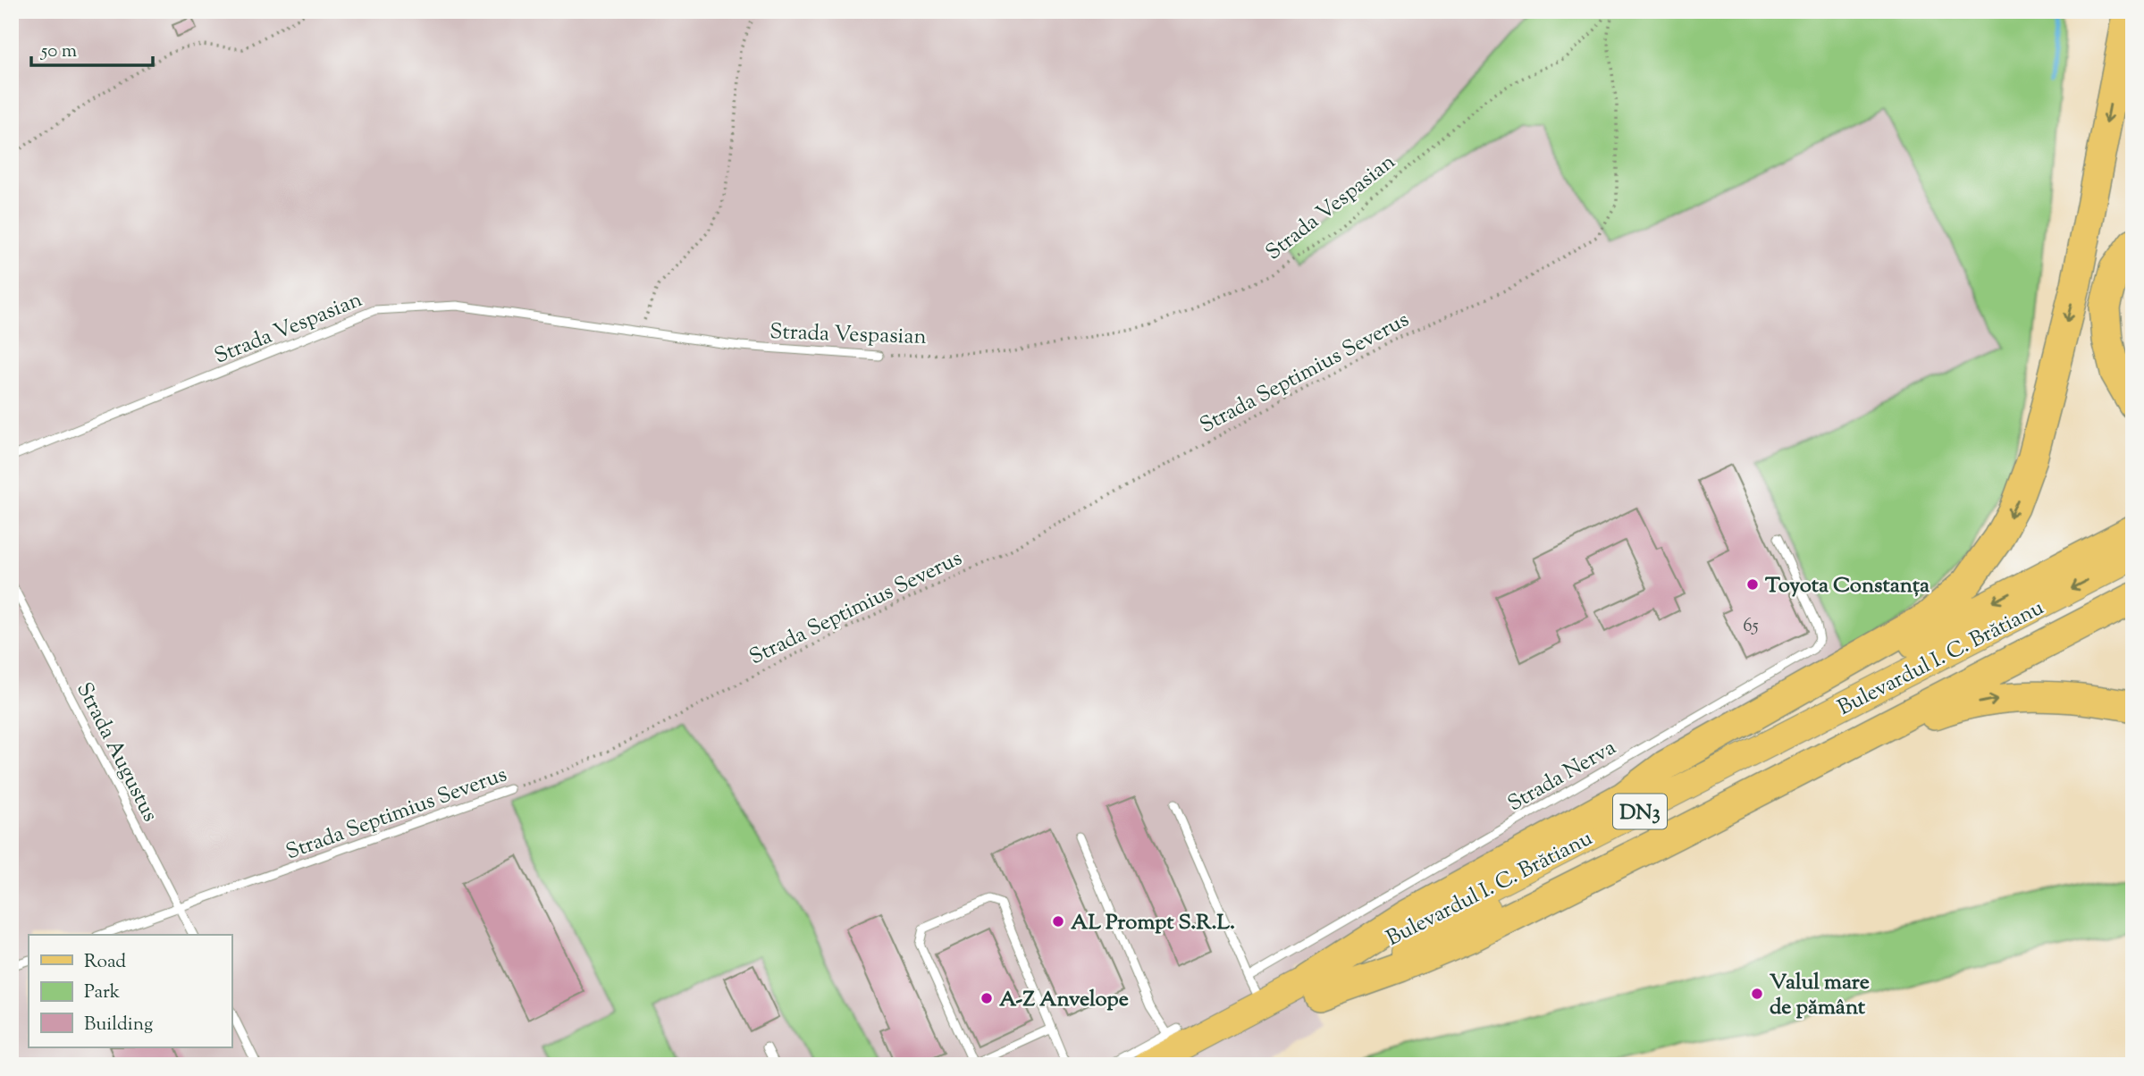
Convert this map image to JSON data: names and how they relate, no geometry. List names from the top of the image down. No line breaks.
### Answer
{"streets":{"main road":["Bulevardul I. C. Brătianu","DN3"],"lane":["Strada Vespasian","Strada Septimius Severus","Strada Augustus","Strada Nerva"]},"crossings":[["Strada Vespasian","Strada Septimius Severus"],["Strada Septimius Severus","Strada Augustus"]],"places":["Toyota Constanța","AL Prompt S.R.L.","Valul mare de pământ","A-Z Anvelope"],"house_numbers":["65"],"legend":["Road","Park","Building"],"scale_bar":"50 m"}
